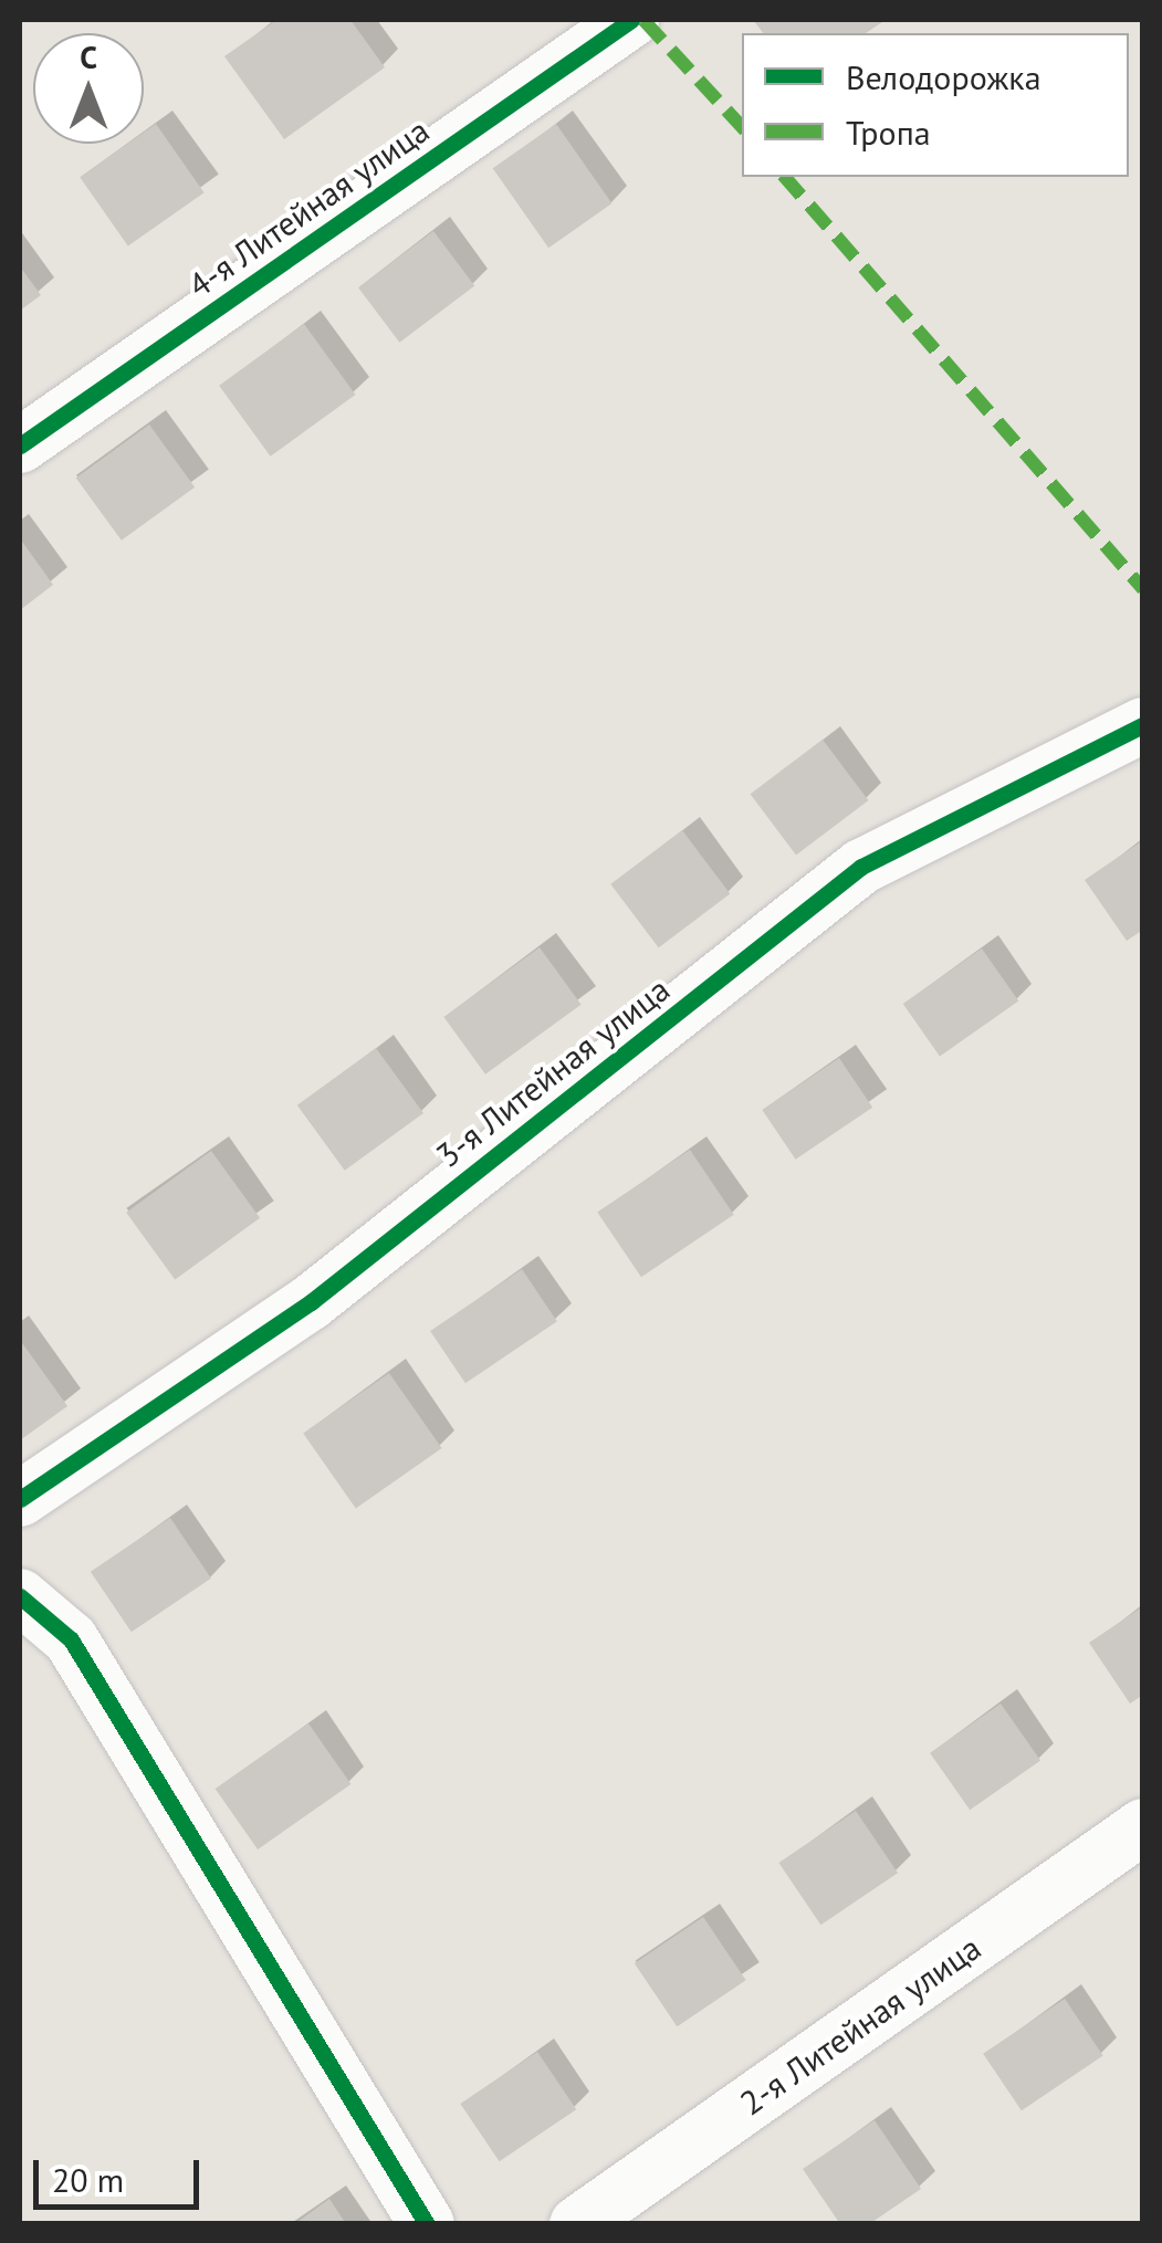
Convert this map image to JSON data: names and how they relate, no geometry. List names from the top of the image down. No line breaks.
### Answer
{"streets":{"street":["4-я Литейная улица","3-я Литейная улица","2-я Литейная улица"]},"legend":["Велодорожка","Тропа"],"scale_bar":"20 m","north":"top"}
